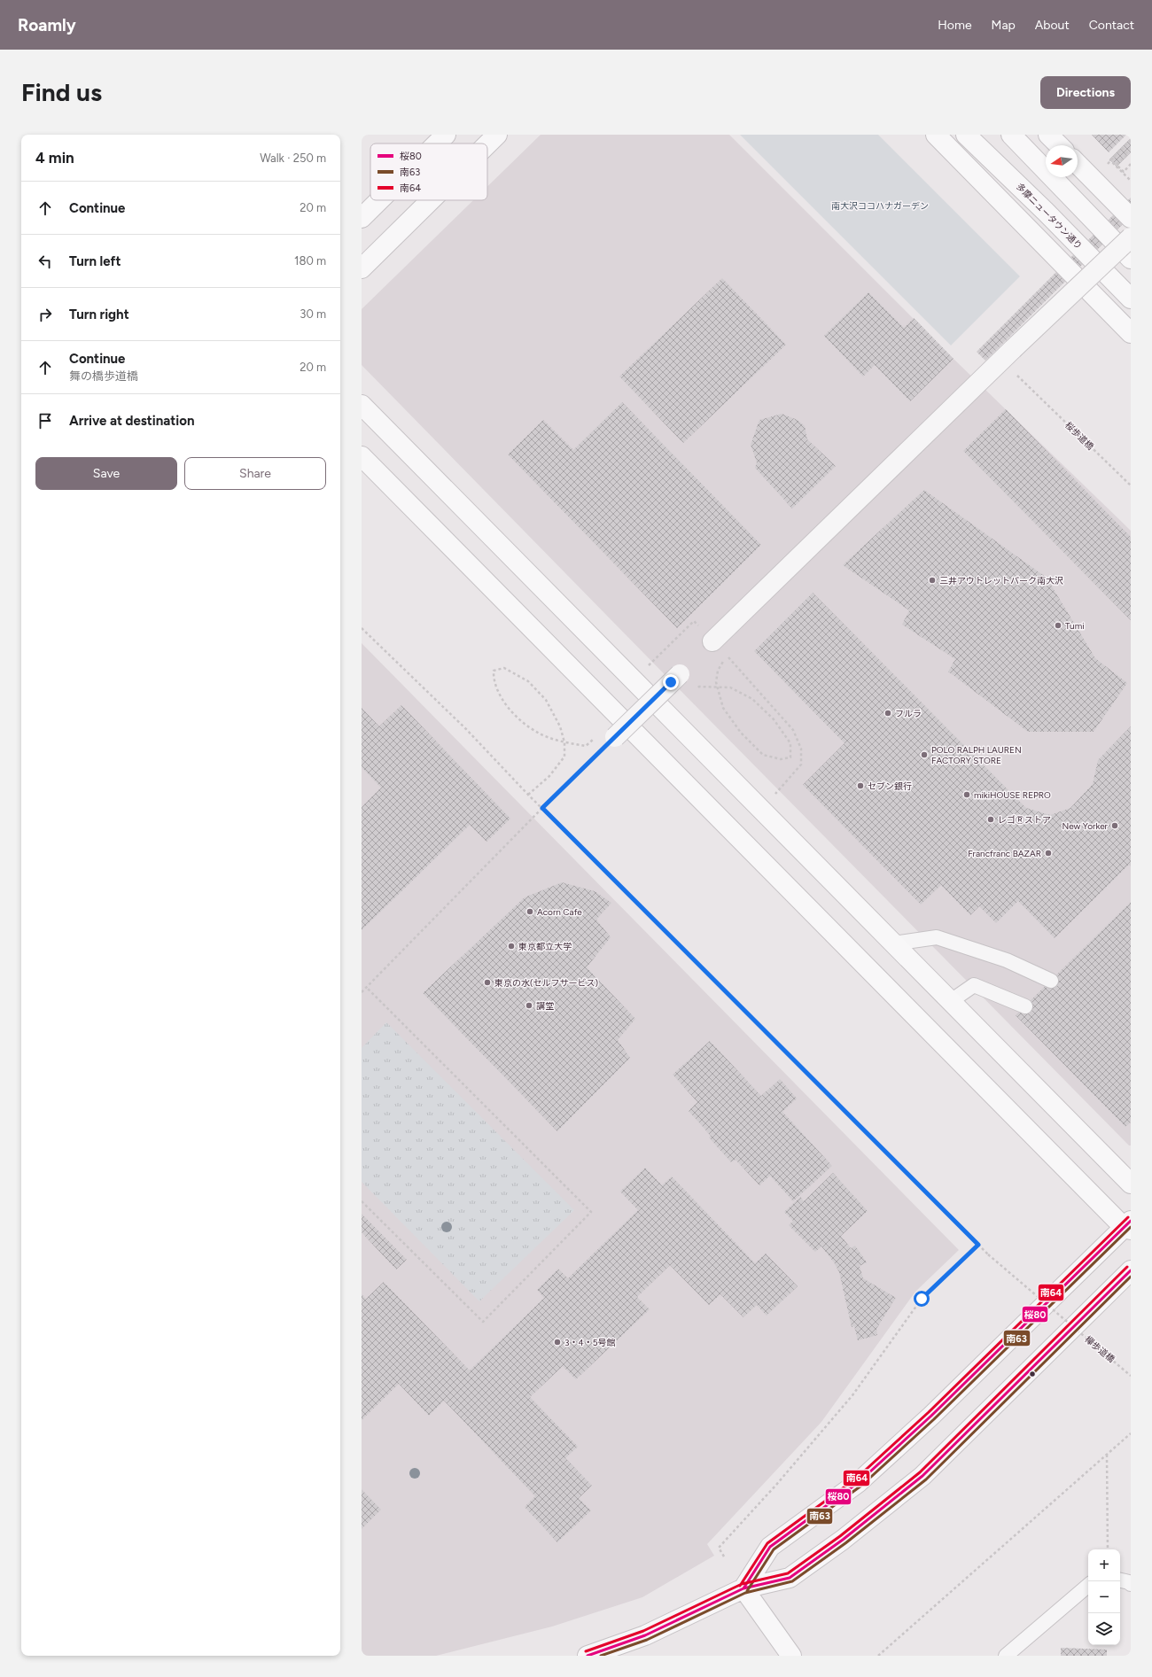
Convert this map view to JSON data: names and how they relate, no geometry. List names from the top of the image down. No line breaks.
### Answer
{"streets":{"street":["多摩ニュータウン通り"],"path":["桜歩道橋","欅歩道橋"]},"parks":["南大沢ココハナガーデン"],"places":["三井アウトレットパーク南大沢","Tumi","フルラ","POLO RALPH LAUREN FACTORY STORE","セブン銀行","mikiHOUSE REPRO","レゴⓇストア","New Yorker","Francfranc BAZAR","Acorn Cafe","東京都立大学","東京の水(セルフサービス)","講堂","3・4・5号館"],"lines":["transit line 南64","transit line 桜80","transit line 南63"],"legend":["桜80","南63","南64"],"north":"left","page":{"header":"Roamly","nav":["Home","Map","About","Contact"],"buttons":["Directions",["Save","Share"]],"title":"Find us","heading":["4 min","Walk · 250 m"],"list":[["Continue","20 m"],["Turn left","180 m"],["Turn right","30 m"],["Continue","舞の橋歩道橋","20 m"],"Arrive at destination"],"map_buttons":["+","−"]}}
